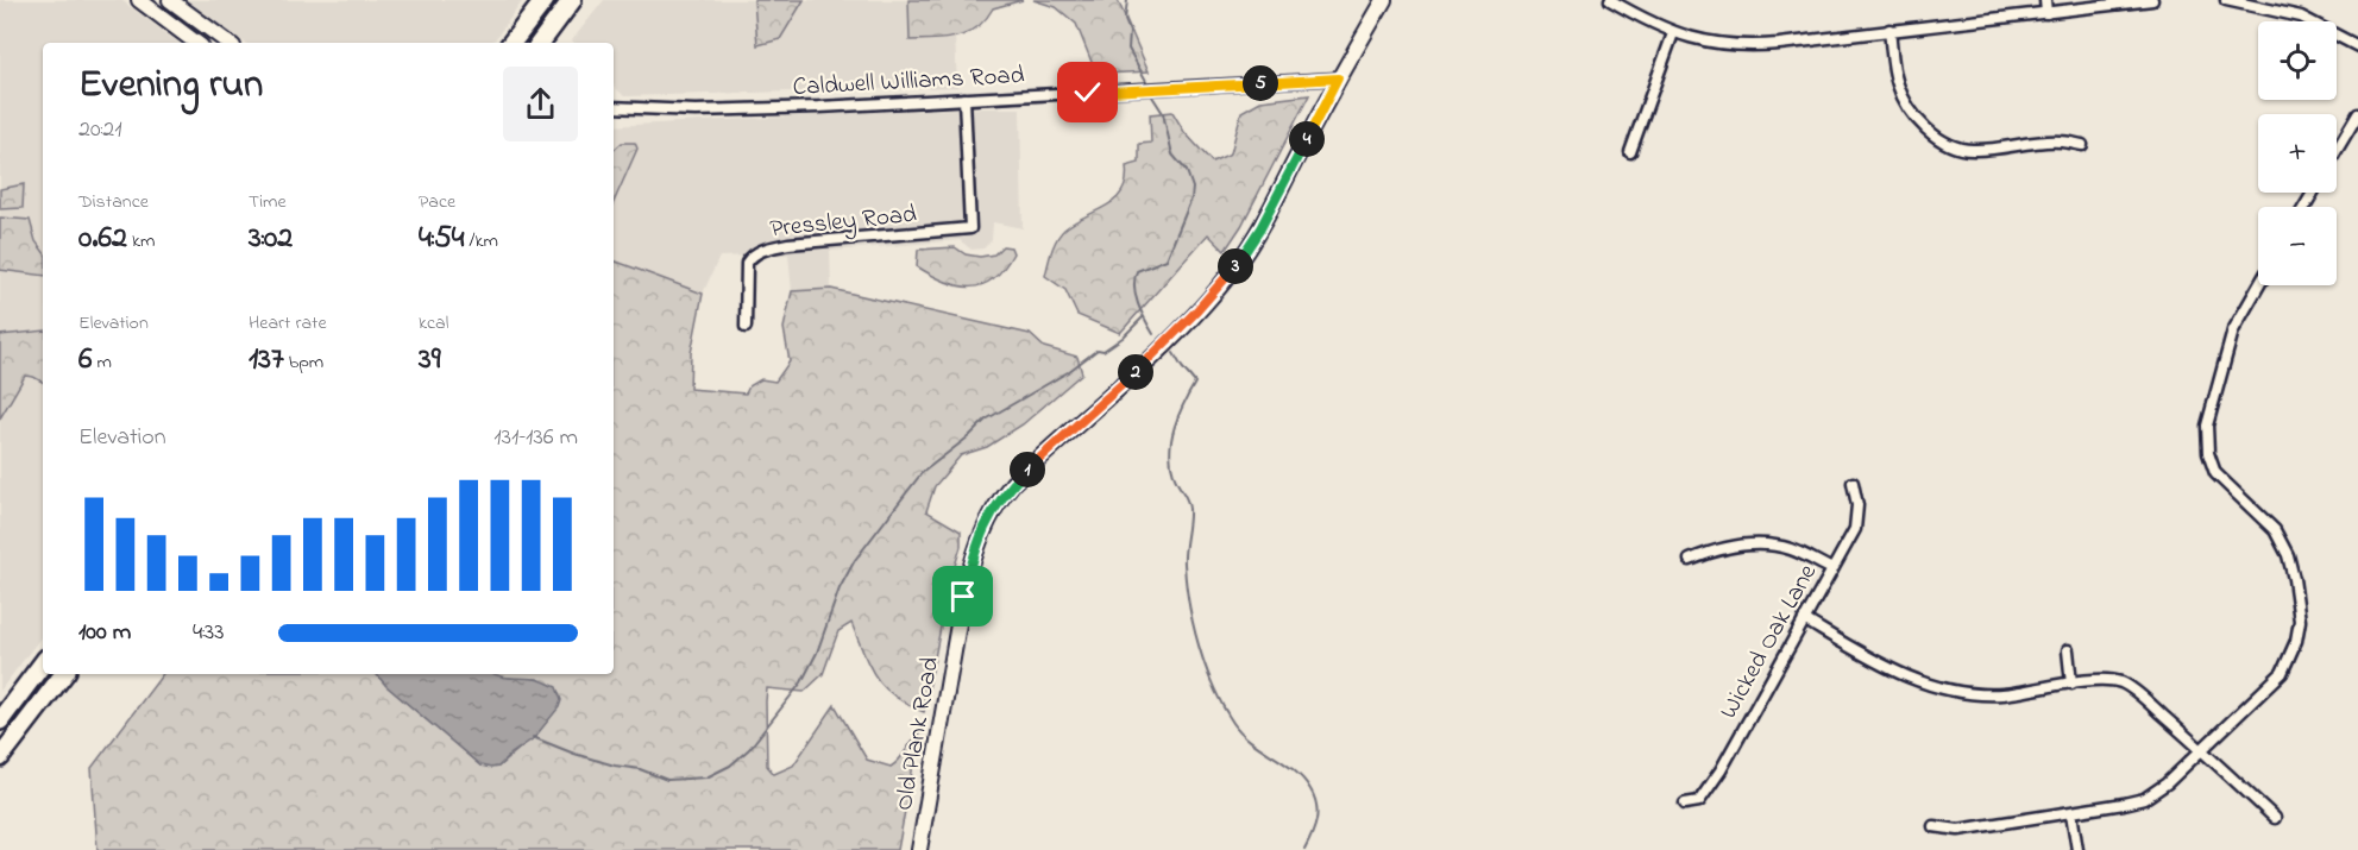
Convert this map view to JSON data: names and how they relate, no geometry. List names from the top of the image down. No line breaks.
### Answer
{"streets":{"street":["Caldwell Williams Road","Pressley Road","Wicked Oak Lane","Old Plank Road"]},"crossings":[["Caldwell Williams Road","Pressley Road"],["Caldwell Williams Road","Old Plank Road"]],"page":{"map_buttons":["+","−"],"heading":["Evening run","20:21"],"pins":["5","4","3","2","1"],"stats":[["Distance","0.62 km"],["Time","3:02"],["Pace","4:54 /km"],["Elevation","6 m"],["Heart rate","137 bpm"],["kcal","39"]],"chart":["Elevation","131–136 m"],"list":[{"name":"100 m","note":"4:33"}]}}
